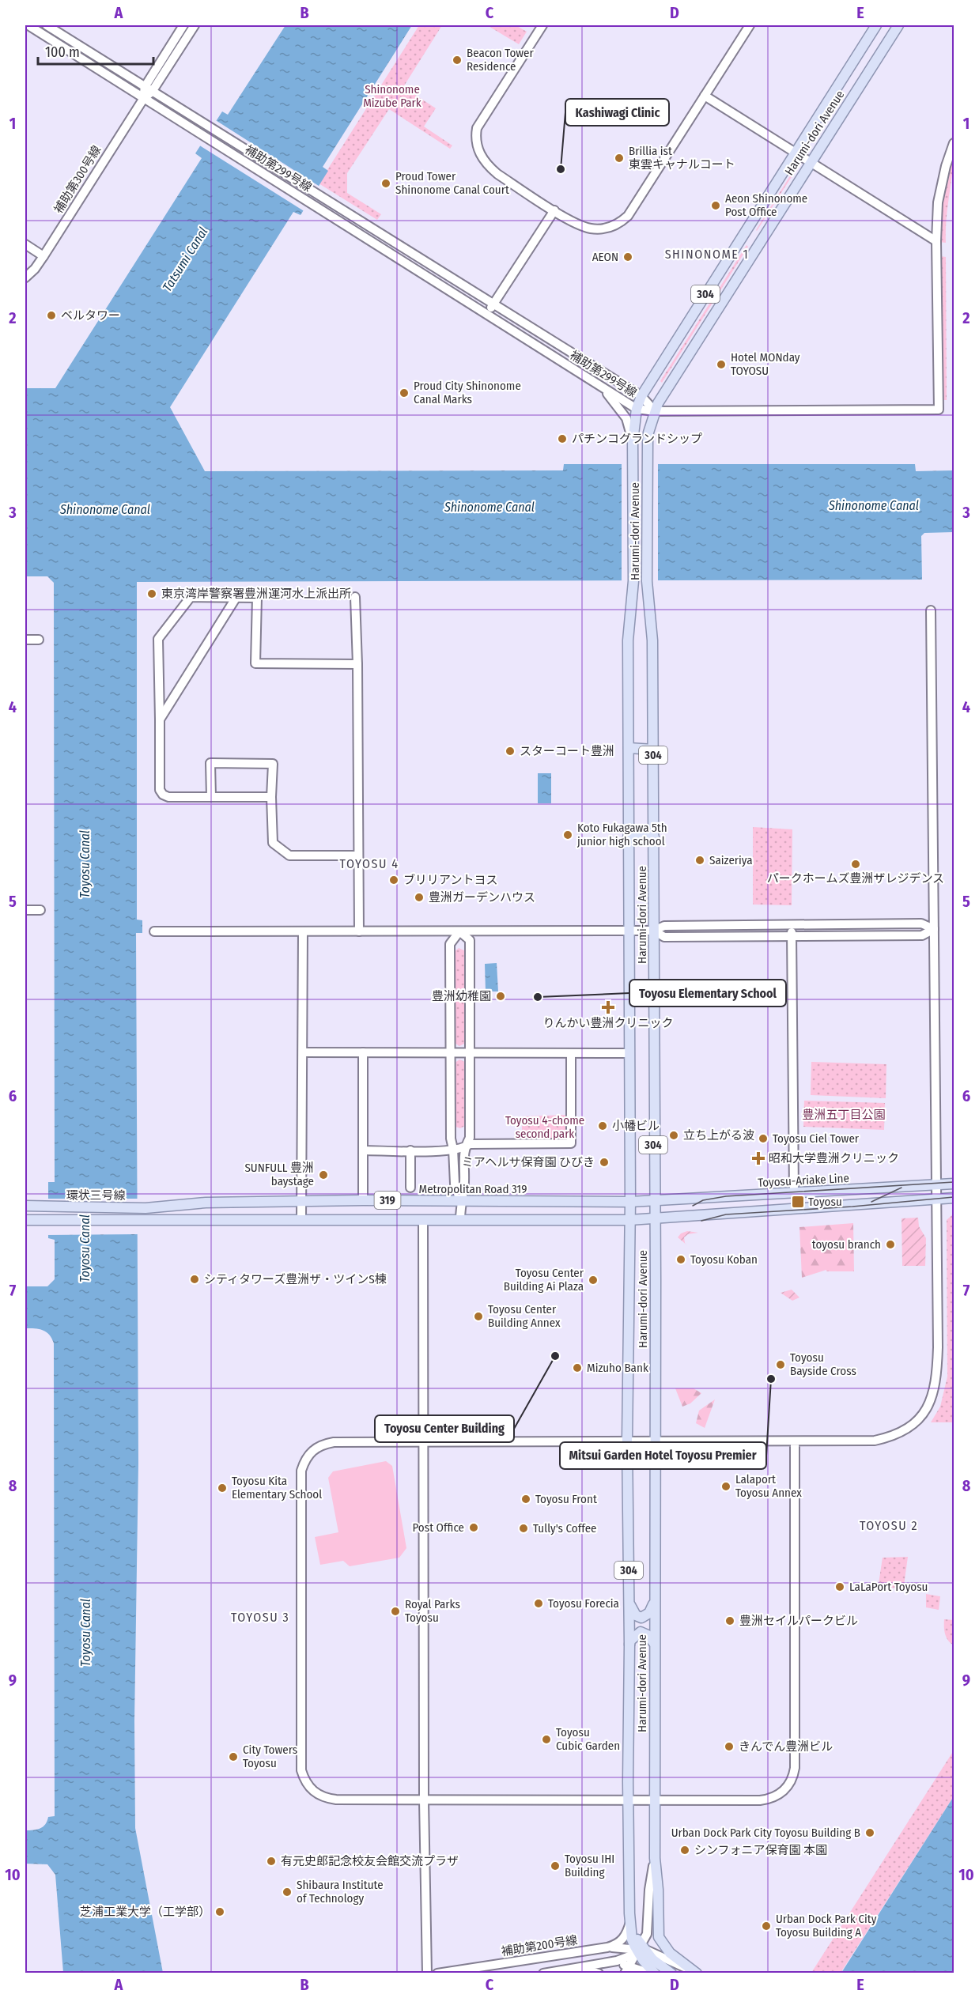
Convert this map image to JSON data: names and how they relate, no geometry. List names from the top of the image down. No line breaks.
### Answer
{"streets":{"main road":["Harumi-dori Avenue","304","Toyosu-Ariake Line","Metropolitan Road 319","環状三号線","319"],"street":["補助第299号線","補助第300号線","補助第200号線"]},"crossings":[["Harumi-dori Avenue","補助第299号線"],["Harumi-dori Avenue","Toyosu-Ariake Line"],["Harumi-dori Avenue","Metropolitan Road 319"],["Harumi-dori Avenue","319"],["Harumi-dori Avenue","補助第200号線"],["補助第299号線","補助第300号線"],["Toyosu-Ariake Line","319"],["Metropolitan Road 319","環状三号線"],["Metropolitan Road 319","319"],["環状三号線","319"]],"districts":["SHINONOME 1","TOYOSU 4","TOYOSU 2","TOYOSU 3"],"water":["Tatsumi Canal","Shinonome Canal","Toyosu Canal"],"parks":["Shinonome Mizube Park","豊洲五丁目公園","Toyosu 4-chome second park"],"places":{"other":["Beacon Tower Residence","Brillia ist 東雲キャナルコート","Kashiwagi Clinic","Proud Tower Shinonome Canal Court","Aeon Shinonome Post Office","AEON","ベルタワー","Hotel MONday TOYOSU","Proud City Shinonome Canal Marks","パチンコグランドシップ","東京湾岸警察署豊洲運河水上派出所","スターコート豊洲","Koto Fukagawa 5th junior high school","Saizeriya","パークホームズ豊洲ザレジデンス","ブリリアントヨス","豊洲ガーデンハウス","豊洲幼稚園","Toyosu Elementary School","小幡ビル","立ち上がる波","Toyosu Ciel Tower","ミアヘルサ保育園 ひびき","SUNFULL 豊洲 baystage","toyosu branch","Toyosu Koban","シティタワーズ豊洲ザ・ツインS棟","Toyosu Center Building Ai Plaza","Toyosu Center Building Annex","Toyosu Center Building","Toyosu Bayside Cross","Mizuho Bank","Mitsui Garden Hotel Toyosu Premier","Lalaport Toyosu Annex","Toyosu Kita Elementary School","Toyosu Front","Post Office","Tully's Coffee","LaLaPort Toyosu","Toyosu Forecia","Royal Parks Toyosu","豊洲セイルパークビル","Toyosu Cubic Garden","きんでん豊洲ビル","City Towers Toyosu","Urban Dock Park City Toyosu Building B","シンフォニア保育園 本園","有元史郎記念校友会館交流プラザ","Toyosu IHI Building","Shibaura Institute of Technology","芝浦工業大学（工学部）","Urban Dock Park City Toyosu Building A"],"health":["りんかい豊洲クリニック","昭和大学豊洲クリニック"],"transit":["Toyosu"]},"scale_bar":"100 m","grid":{"columns":["A","B","C","D","E"],"rows":["1","2","3","4","5","6","7","8","9","10"]}}
